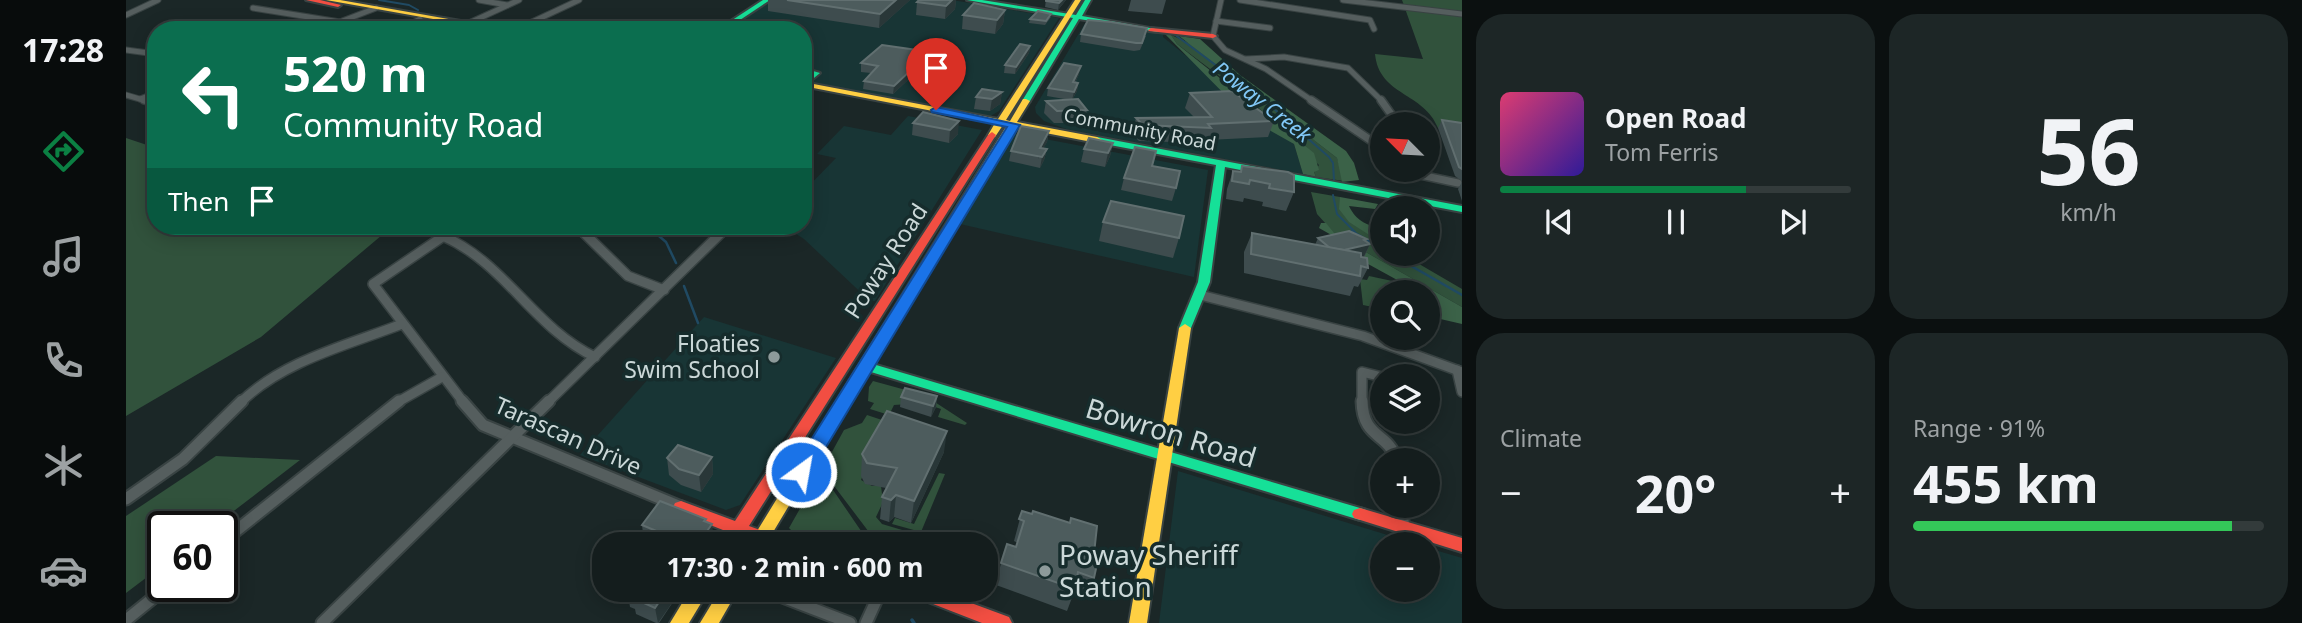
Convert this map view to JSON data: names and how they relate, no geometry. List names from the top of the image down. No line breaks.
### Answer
{"streets":{"main road":["Community Road","Poway Road","Bowron Road","Tarascan Drive"]},"crossings":[["Community Road","Poway Road"],["Poway Road","Bowron Road"],["Poway Road","Tarascan Drive"]],"water":["Poway Creek"],"places":["Floaties Swim School","Poway Sheriff Station"],"north":"top left","page":{"tabs":"17:28","tile":[["56","km/h"],"Climate",["Range · 91%","455 km"]],"turn":["520 m","Community Road"],"song":["Open Road","Tom Ferris"],"map_buttons":["+","−"],"then":"Then","heat":["−","20°","+"],"limit":"60","trip":"17:30 · 2 min · 600 m"}}
